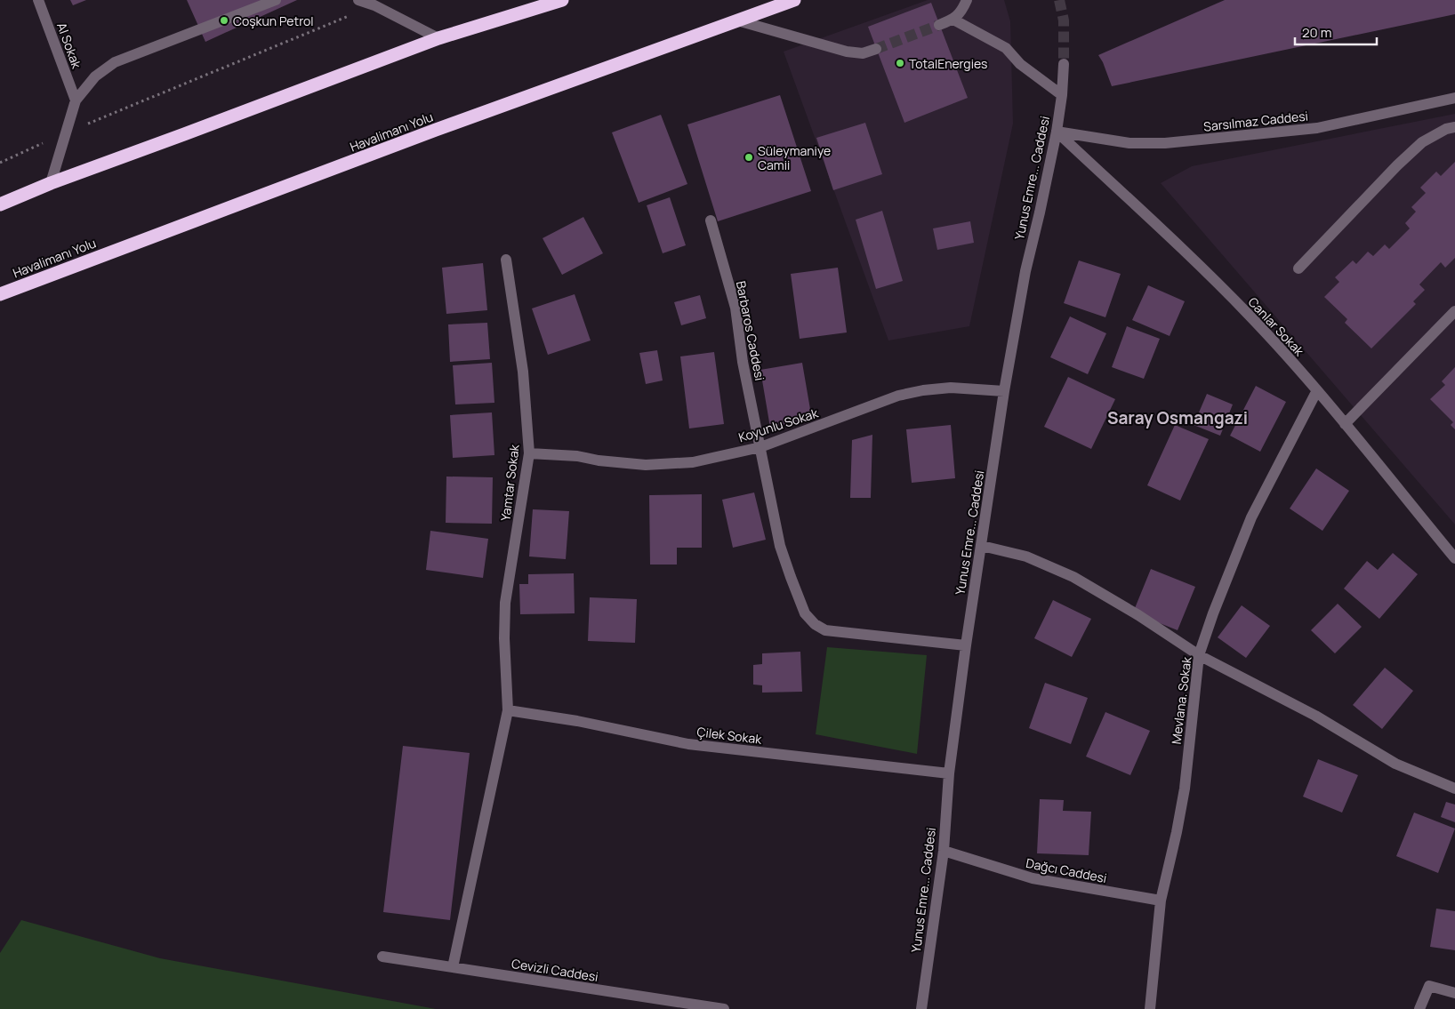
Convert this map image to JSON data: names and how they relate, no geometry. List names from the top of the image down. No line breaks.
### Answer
{"streets":{"highway":["Havalimanı Yolu"],"street":["Al Sokak","Sarsılmaz Caddesi","Yunus Emre... Caddesi","Canlar Sokak","Barbaros Caddesi","Koyunlu Sokak","Yamtar Sokak","Mevlana. Sokak","Çilek Sokak","Dağcı Caddesi","Cevizli Caddesi"]},"crossings":[["Sarsılmaz Caddesi","Yunus Emre... Caddesi"],["Sarsılmaz Caddesi","Canlar Sokak"],["Yunus Emre... Caddesi","Canlar Sokak"],["Yunus Emre... Caddesi","Barbaros Caddesi"],["Yunus Emre... Caddesi","Koyunlu Sokak"],["Yunus Emre... Caddesi","Çilek Sokak"],["Yunus Emre... Caddesi","Dağcı Caddesi"],["Canlar Sokak","Mevlana. Sokak"],["Barbaros Caddesi","Koyunlu Sokak"],["Koyunlu Sokak","Yamtar Sokak"],["Yamtar Sokak","Çilek Sokak"],["Yamtar Sokak","Cevizli Caddesi"],["Mevlana. Sokak","Dağcı Caddesi"]],"districts":["Saray Osmangazi"],"places":["Coşkun Petrol","TotalEnergies","Süleymaniye Camii"],"scale_bar":"20 m"}
